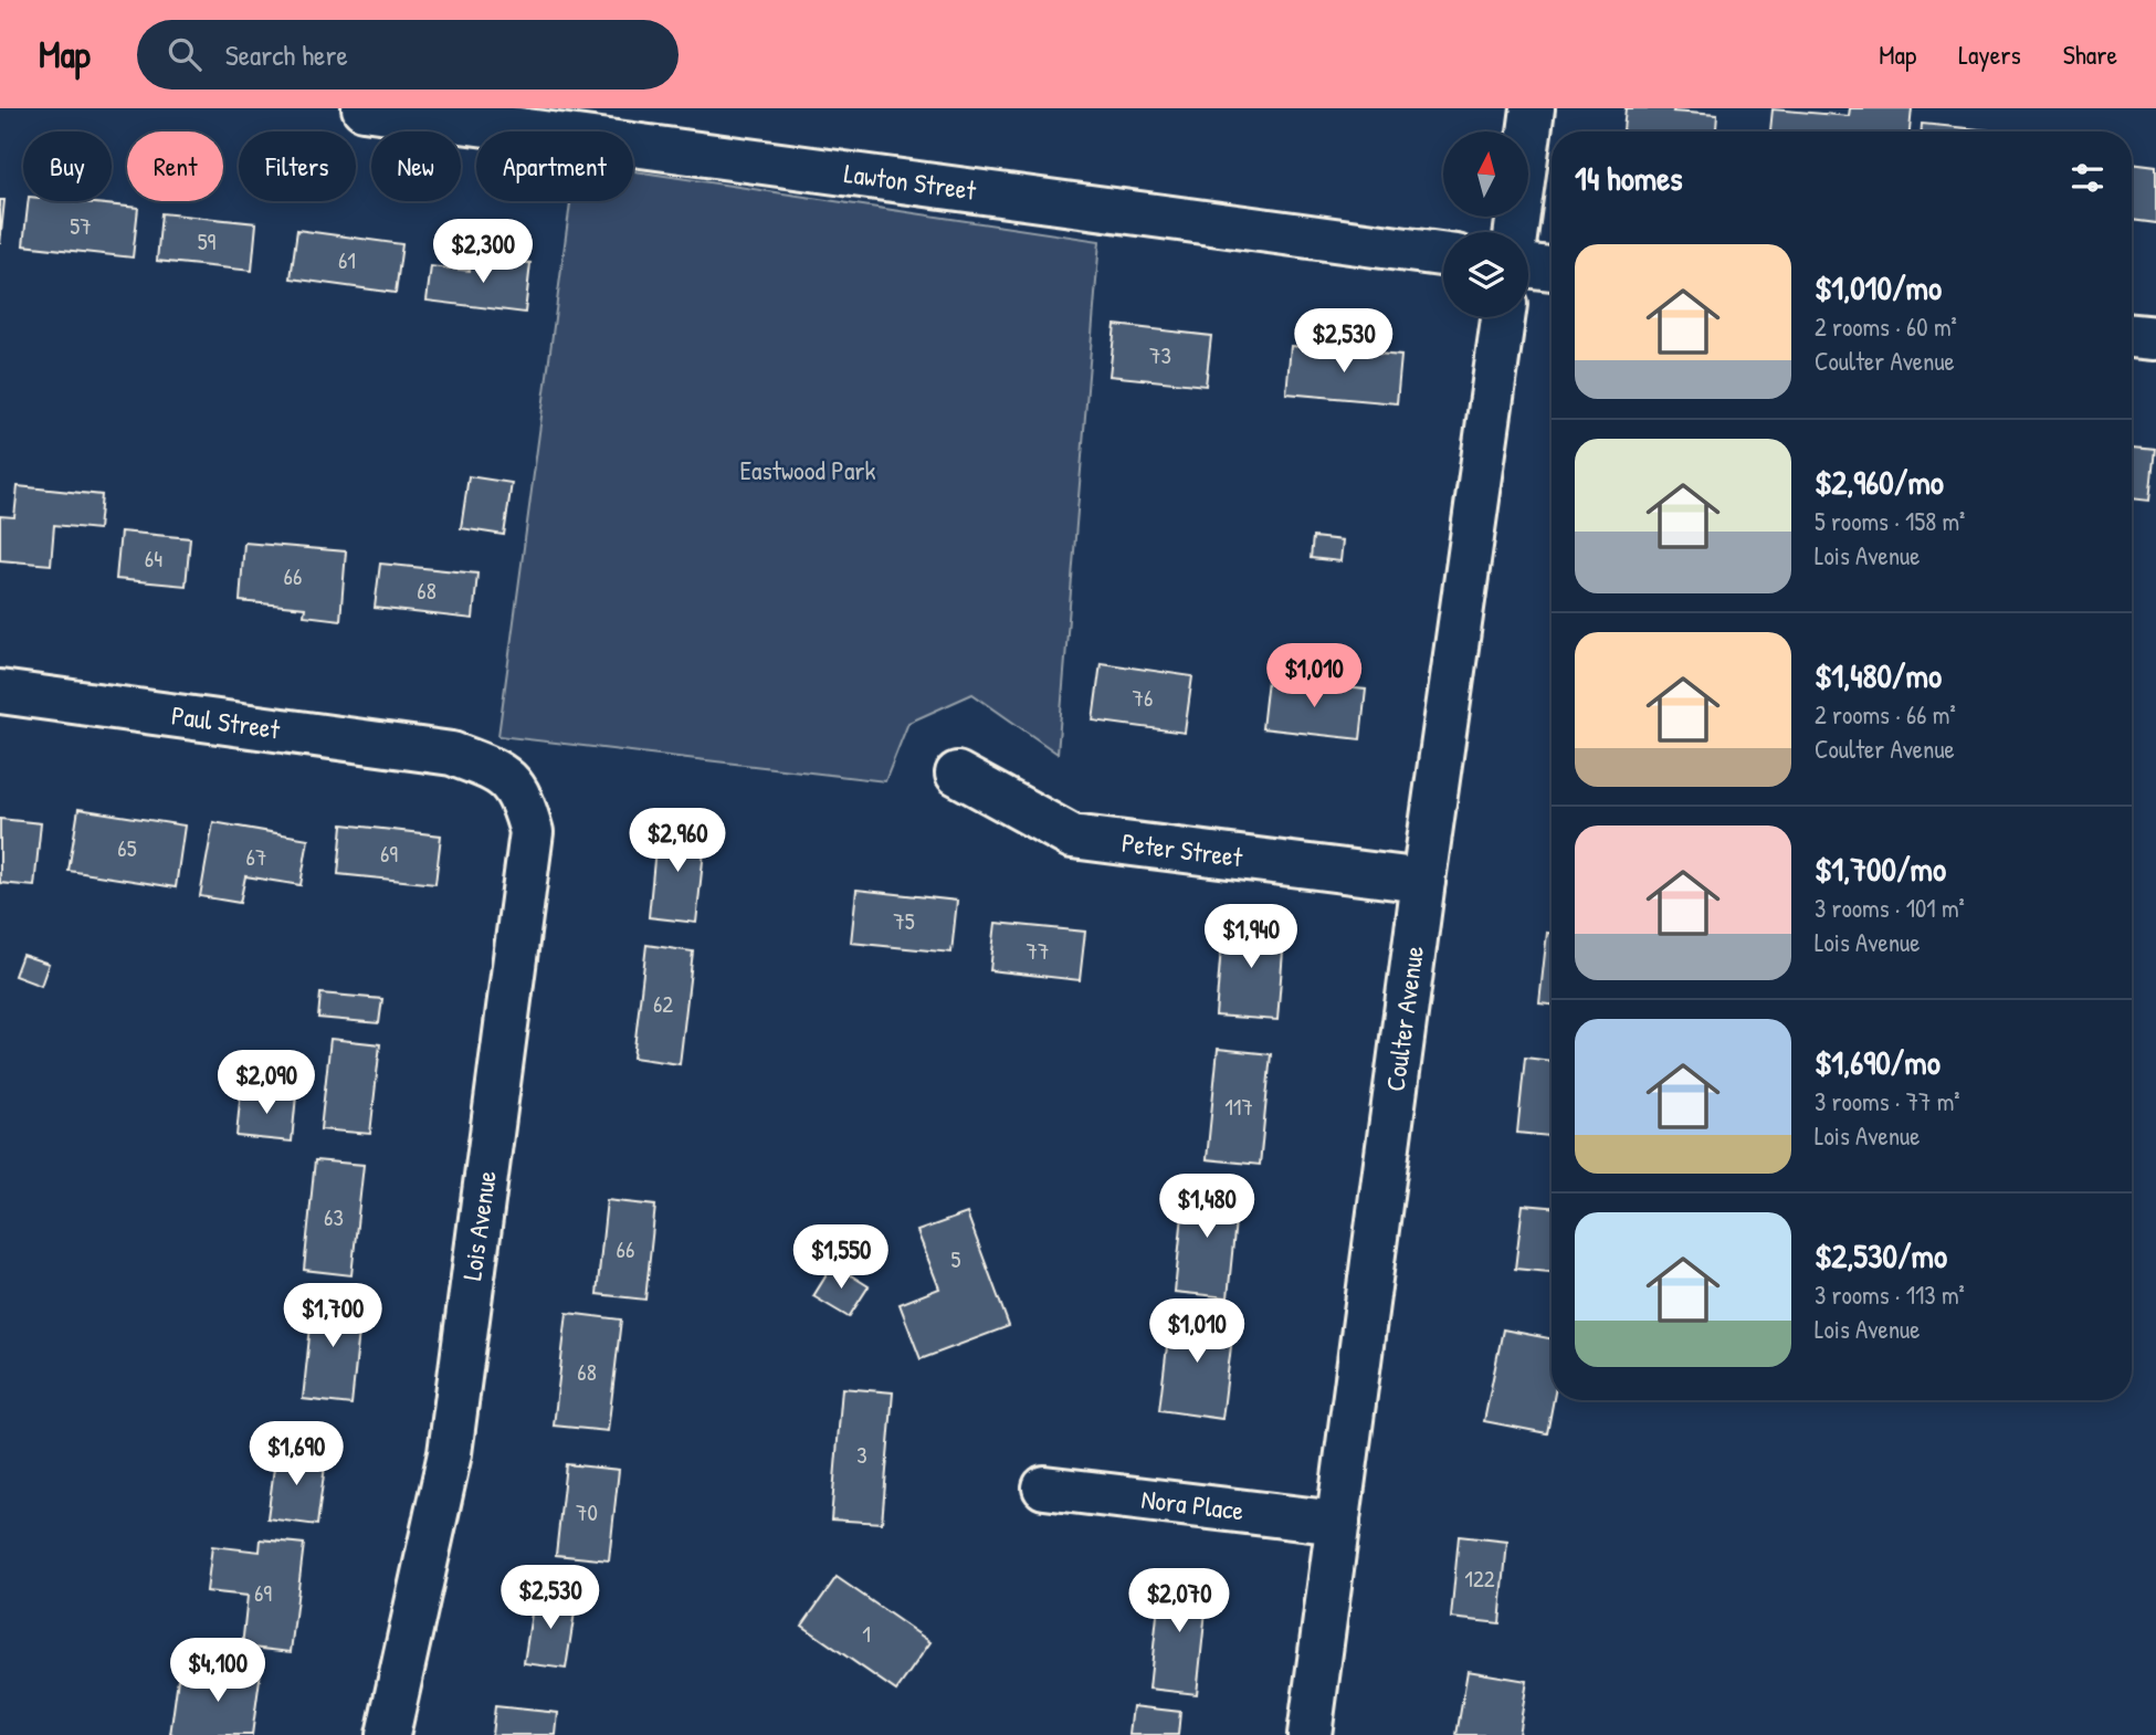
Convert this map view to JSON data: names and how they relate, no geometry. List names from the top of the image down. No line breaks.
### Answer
{"streets":{"street":["Lawton Street","Paul Street","Peter Street","Coulter Avenue","Lois Avenue","Nora Place"]},"crossings":[["Paul Street","Lois Avenue"],["Peter Street","Coulter Avenue"],["Coulter Avenue","Nora Place"]],"parks":["Eastwood Park"],"house_numbers":["57","59","61","73","64","66","68","76","65","69","67","75","77","62","117","63","66","5","68","3","70","122","69","1"],"north":"top","page":{"header":"Map","search":"Search here","nav":["Map","Layers","Share"],"chip":["Buy","Rent","Filters","New","Apartment"],"heading":"14 homes","price":["$2,300","$2,530","$1,010","$2,960","$1,940","$2,090","$1,480","$1,550","$1,700","$1,010","$1,690","$2,530","$2,070","$4,100"],"list":[{"name":"$1,010/mo","note":"2 rooms · 60 m² · Coulter Avenue"},{"name":"$2,960/mo","note":"5 rooms · 158 m² · Lois Avenue"},{"name":"$1,480/mo","note":"2 rooms · 66 m² · Coulter Avenue"},{"name":"$1,700/mo","note":"3 rooms · 101 m² · Lois Avenue"},{"name":"$1,690/mo","note":"3 rooms · 77 m² · Lois Avenue"},{"name":"$2,530/mo","note":"3 rooms · 113 m² · Lois Avenue"}]}}
